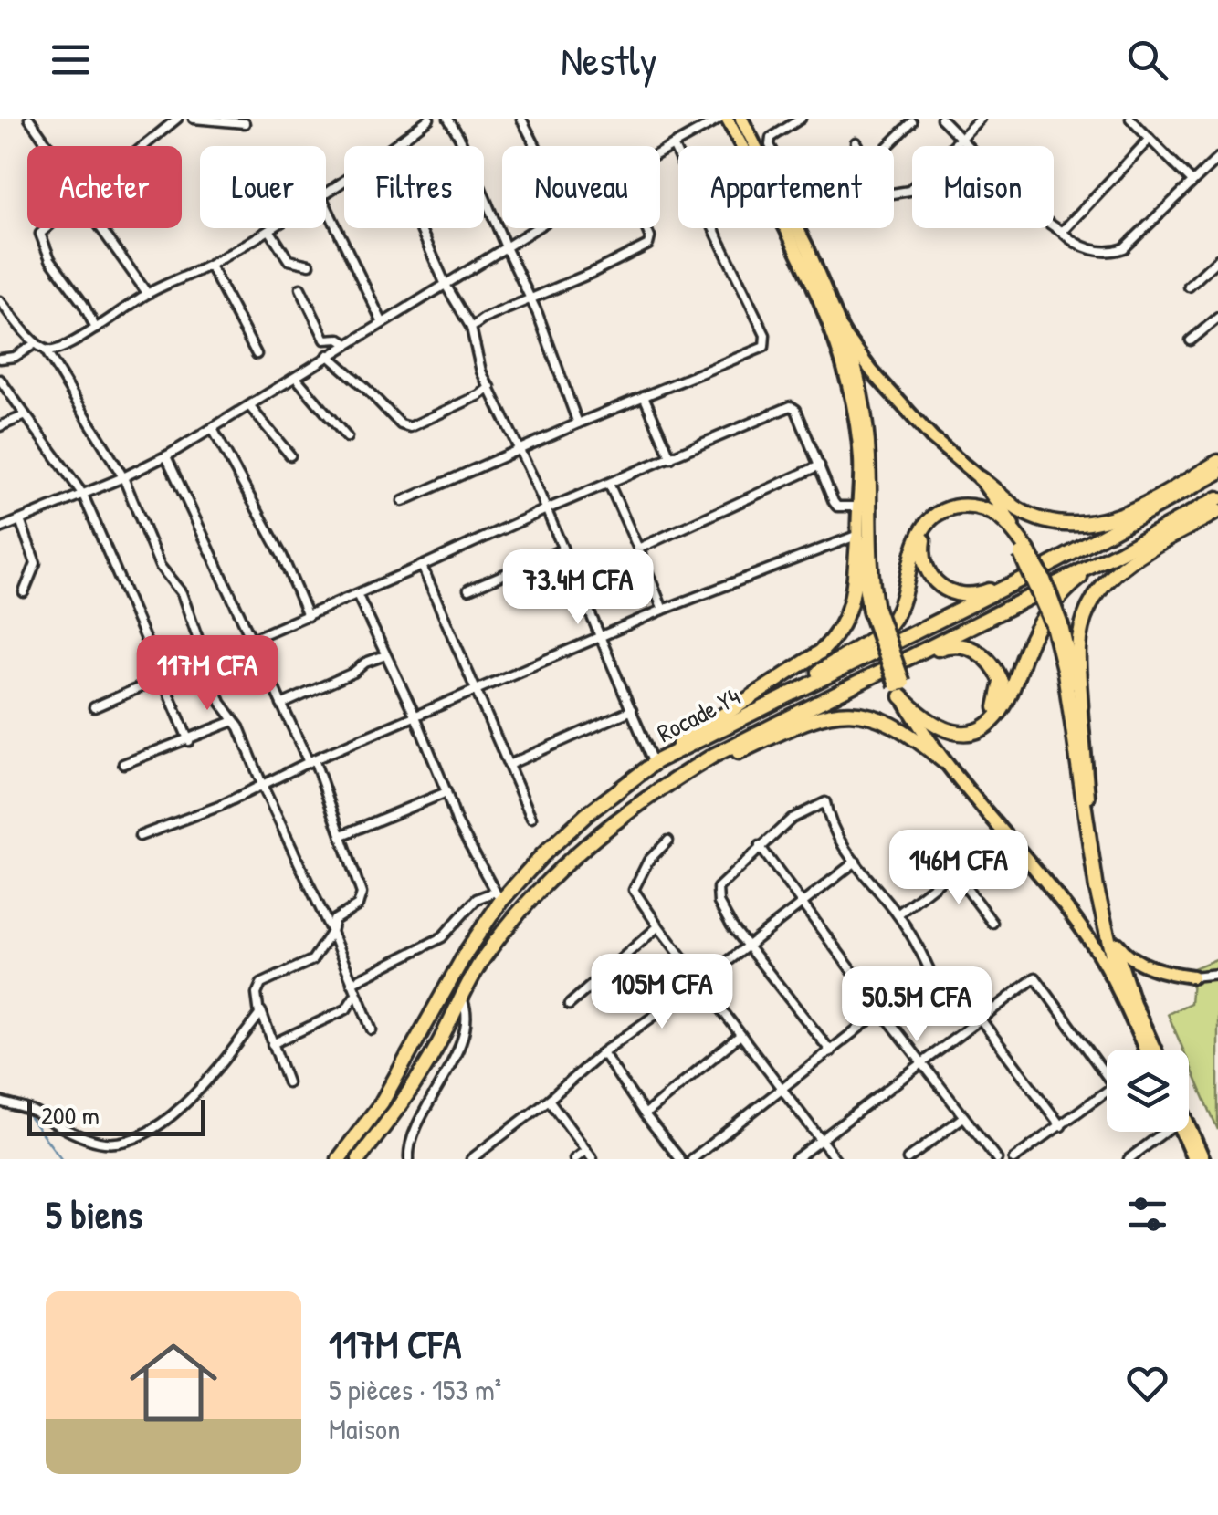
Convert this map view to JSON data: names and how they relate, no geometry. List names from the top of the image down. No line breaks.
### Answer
{"streets":{"highway":["Rocade Y4"]},"scale_bar":"200 m","page":{"header":"Nestly","chip":["Acheter","Louer","Filtres","Nouveau","Appartement","Maison"],"price":["73.4M CFA","117M CFA","146M CFA","105M CFA","50.5M CFA"],"scale":"200 m","heading":"5 biens","list":[{"name":"117M CFA","note":"5 pièces · 153 m² · Maison"}]}}
